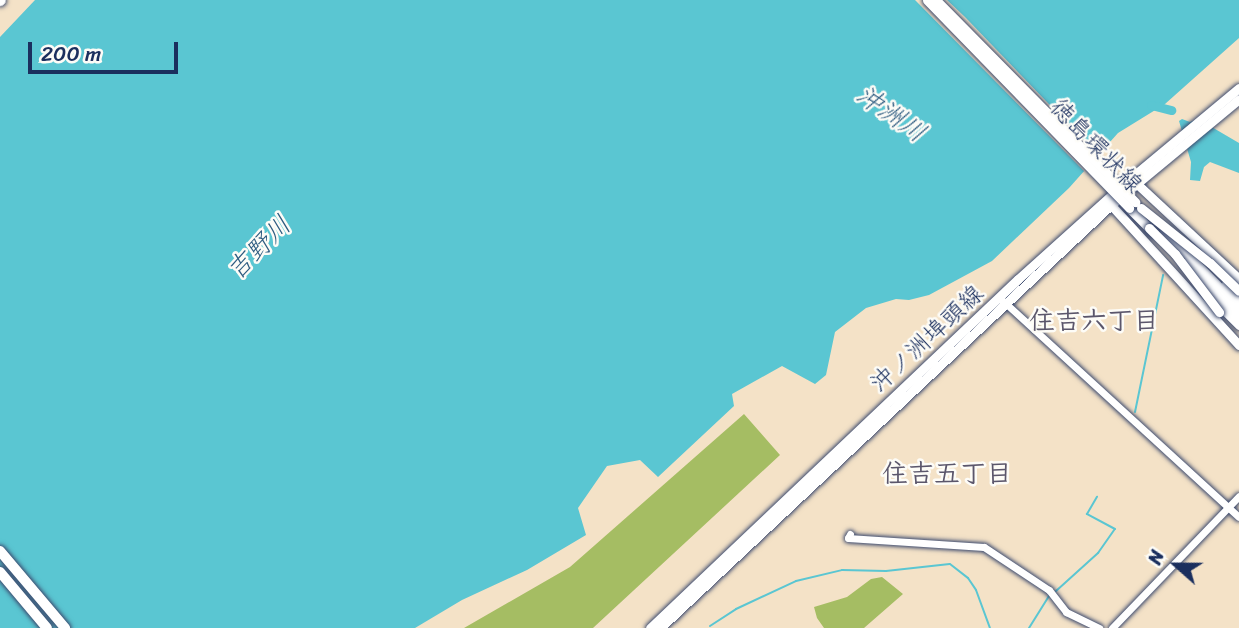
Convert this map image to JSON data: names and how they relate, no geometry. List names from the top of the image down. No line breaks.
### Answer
{"streets":{"main road":["徳島環状線","沖ノ洲埠頭線"]},"crossings":[["徳島環状線","沖ノ洲埠頭線"]],"districts":["住吉六丁目","住吉五丁目"],"water":["沖洲川","吉野川"],"scale_bar":"200 m","north":"left"}
